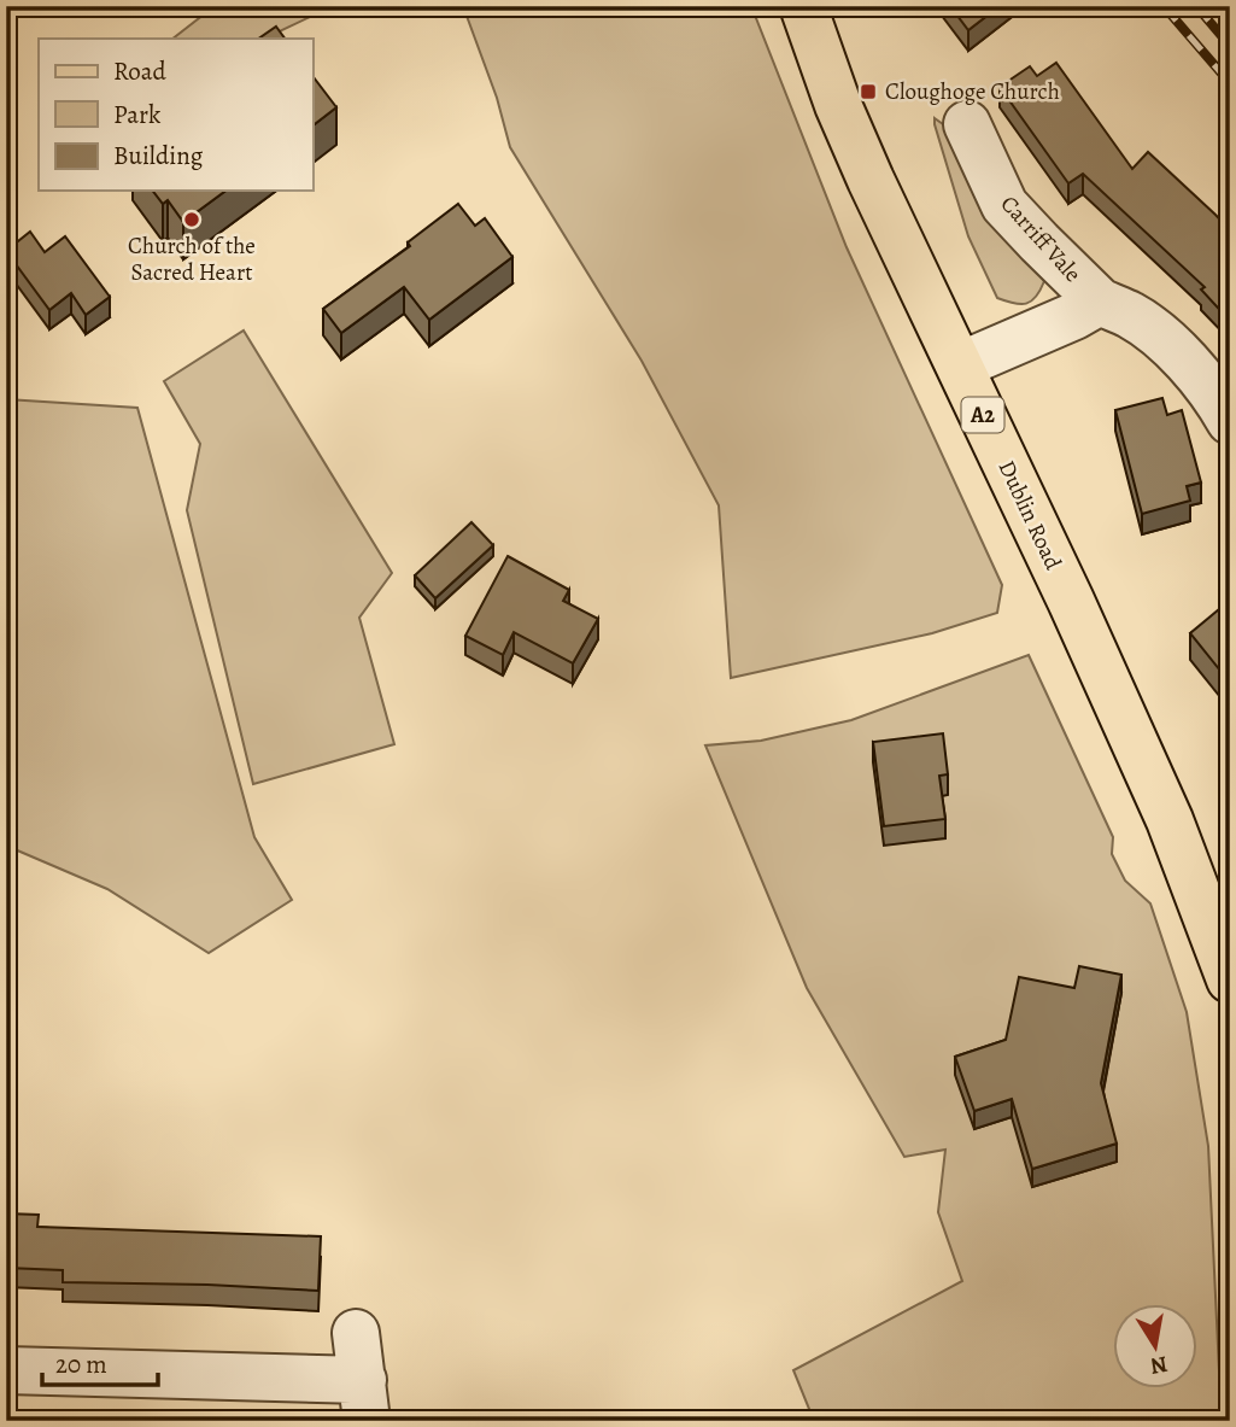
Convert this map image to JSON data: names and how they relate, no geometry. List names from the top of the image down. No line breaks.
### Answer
{"streets":{"main road":["A2","Dublin Road"],"street":["Carriff Vale"]},"crossings":[["Carriff Vale","Dublin Road"]],"places":{"transit":["Cloughoge Church"],"other":["Church of the Sacred Heart"]},"legend":["Road","Park","Building"],"scale_bar":"20 m","north":"bottom"}
